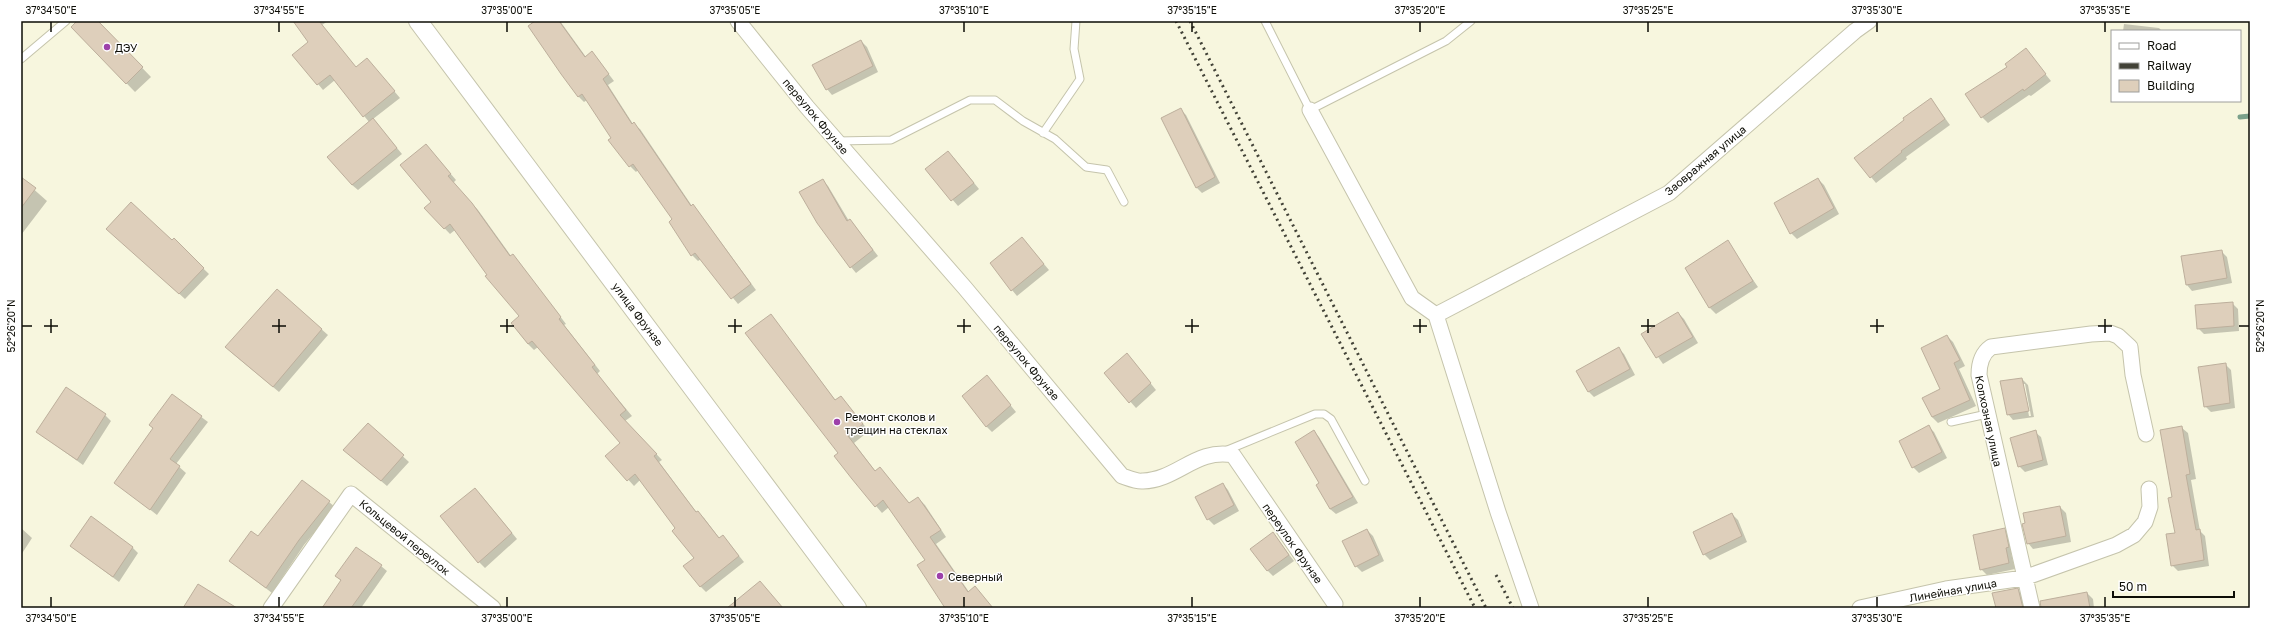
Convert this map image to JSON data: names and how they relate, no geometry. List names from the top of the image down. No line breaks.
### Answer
{"streets":{"street":["переулок Фрунзе","Заовражная улица","улица Фрунзе","Колхозная улица","Кольцевой переулок","Линейная улица"]},"crossings":[["Колхозная улица","Линейная улица"]],"places":["ДЭУ","Ремонт сколов и трещин на стеклах","Северный"],"legend":["Road","Railway","Building"],"scale_bar":"50 m","coordinates":["37°34'50\"E","37°34'55\"E","37°35'00\"E","37°35'05\"E","37°35'10\"E","37°35'15\"E","37°35'20\"E","37°35'25\"E","37°35'30\"E","37°35'35\"E","52°26'20\"N"]}
